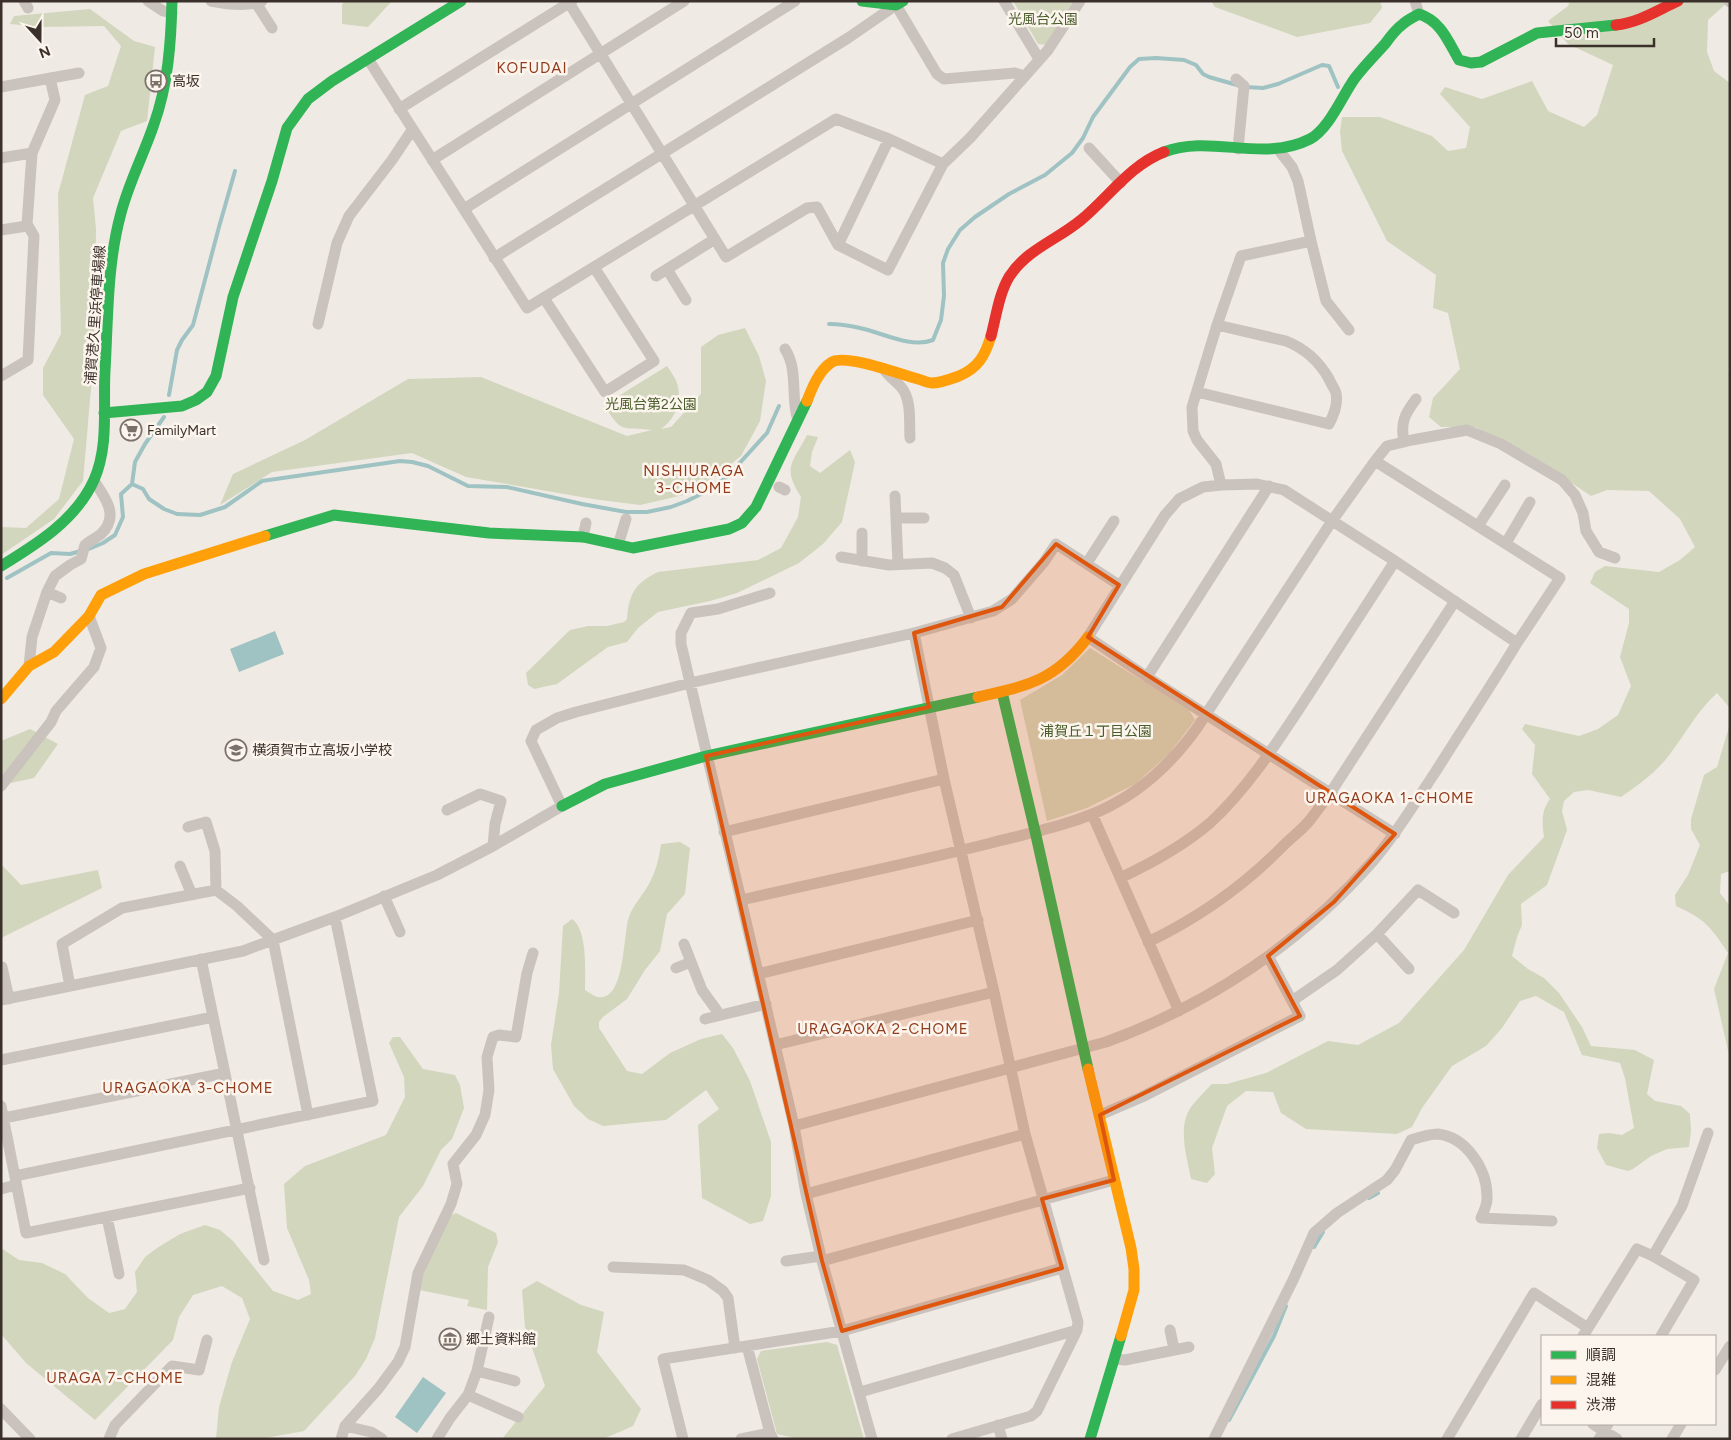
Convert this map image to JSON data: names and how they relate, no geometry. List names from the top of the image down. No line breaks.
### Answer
{"streets":{"street":["浦賀港久里浜停車場線"]},"districts":["KOFUDAI","NISHIURAGA 3-CHOME","URAGAOKA 1-CHOME","URAGAOKA 2-CHOME","URAGAOKA 3-CHOME","URAGA 7-CHOME"],"parks":["光風台公園","光風台第2公園","浦賀丘１丁目公園"],"places":{"bus stop":["高坂"],"supermarket":["FamilyMart"],"school or university":["横須賀市立高坂小学校"],"museum":["郷土資料館"]},"legend":["順調","混雑","渋滞"],"scale_bar":"50 m","north":"bottom"}
